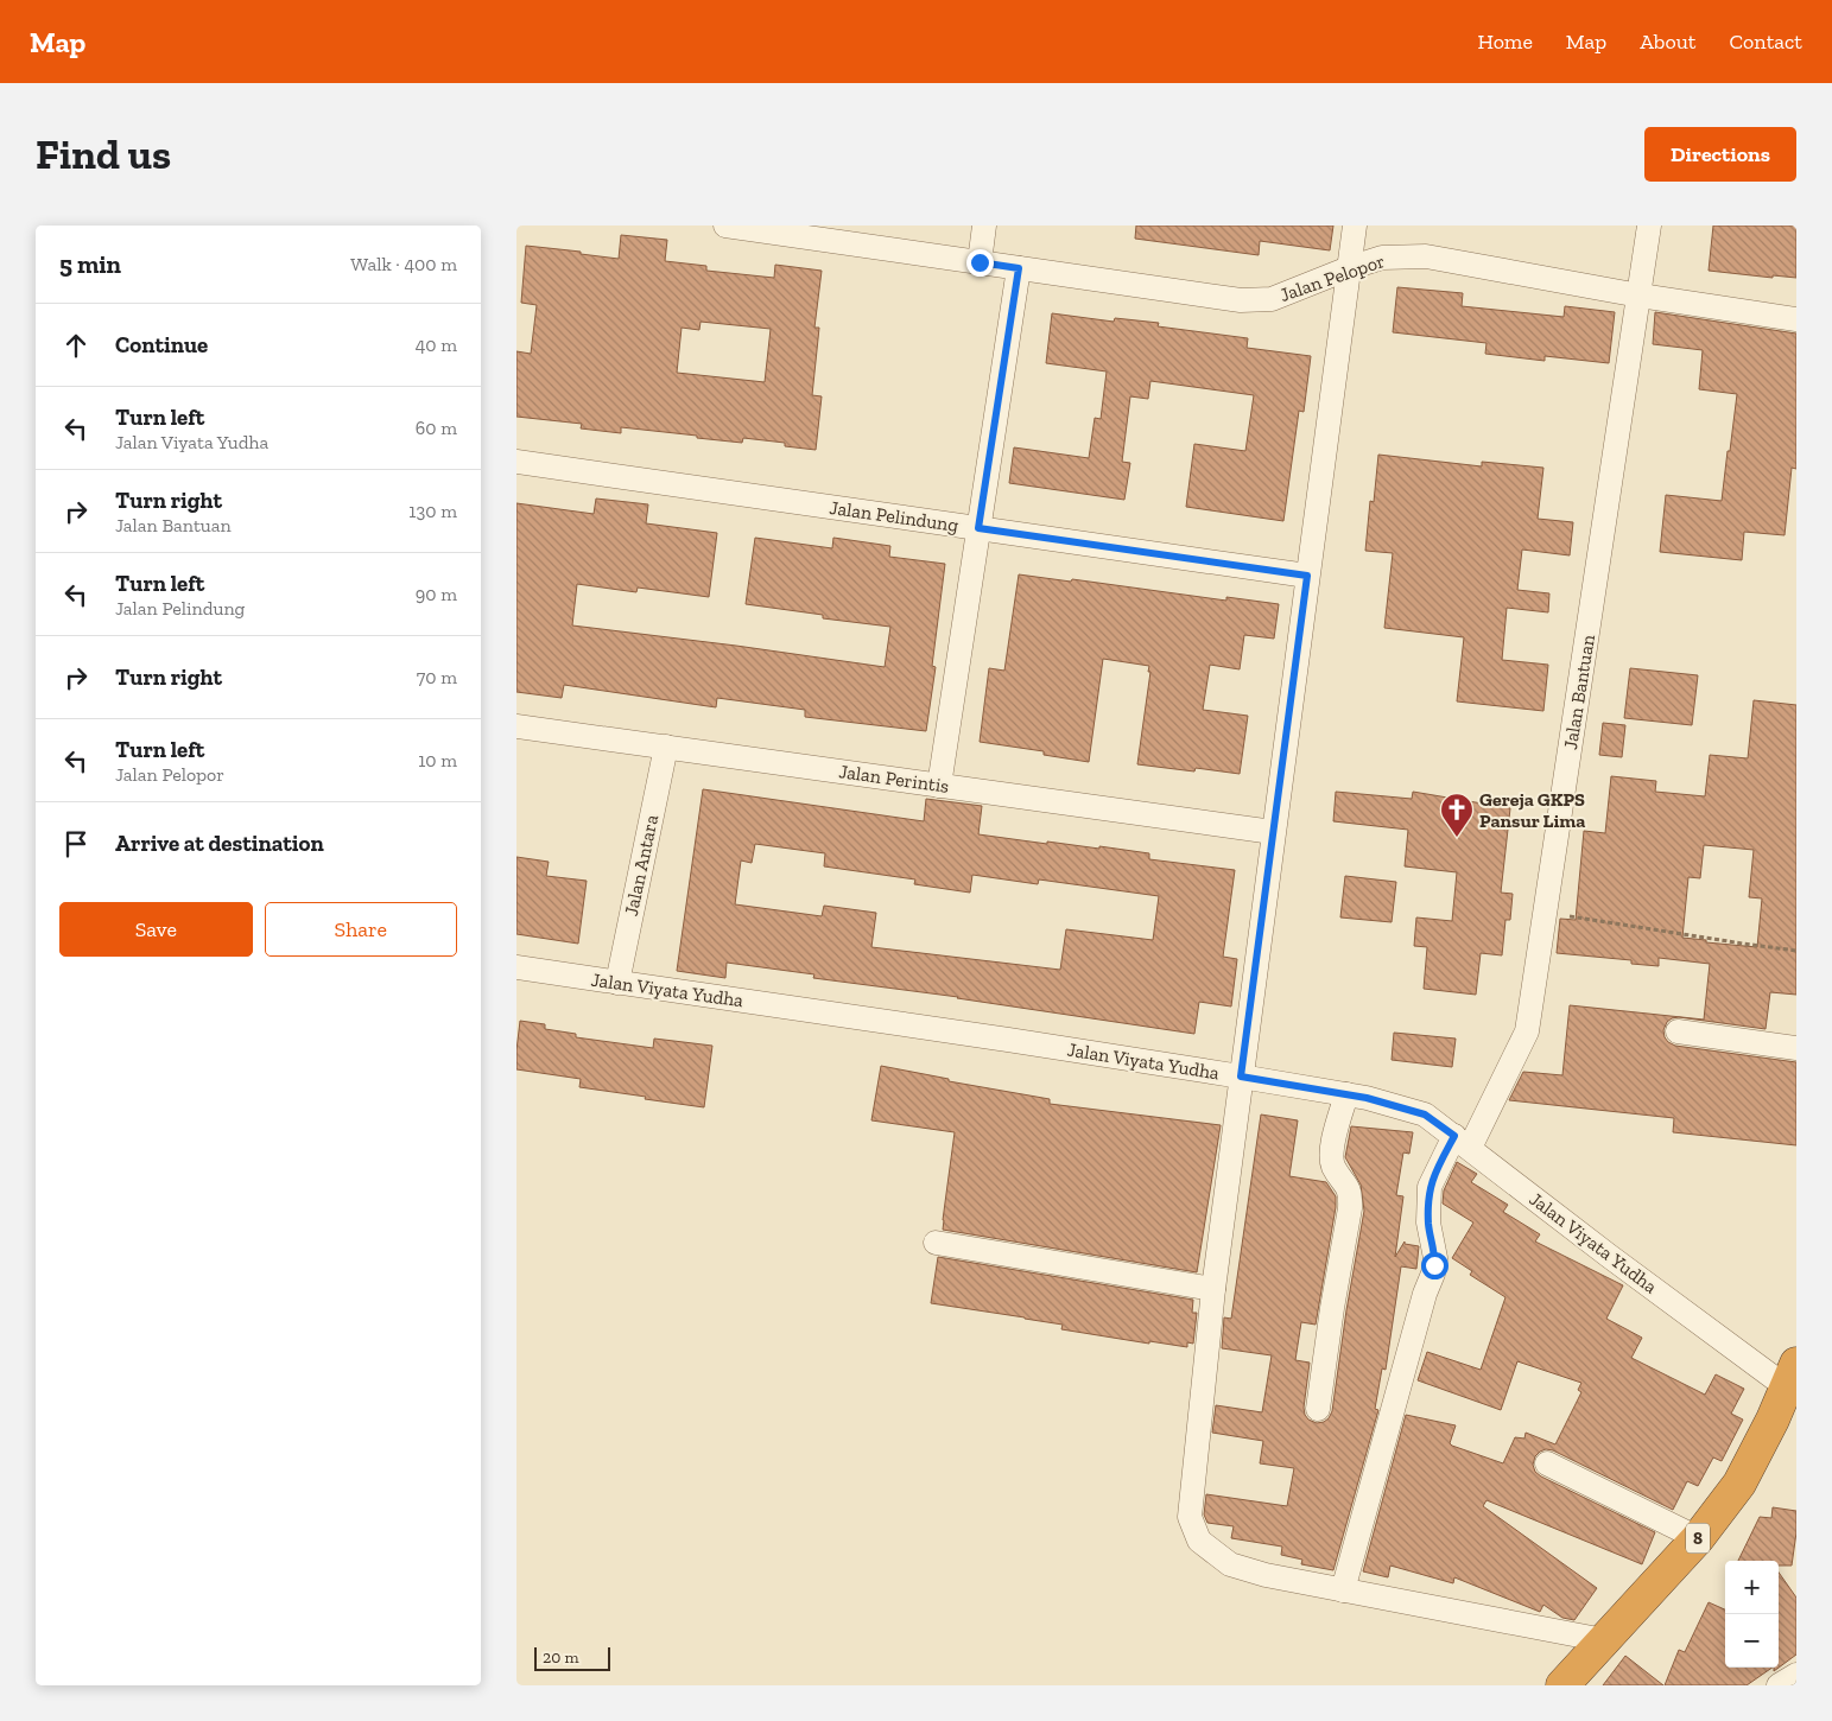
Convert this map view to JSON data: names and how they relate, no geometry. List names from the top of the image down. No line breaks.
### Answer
{"streets":{"highway":["8"],"street":["Jalan Pelopor","Jalan Pelindung","Jalan Bantuan","Jalan Perintis","Jalan Antara","Jalan Viyata Yudha"]},"crossings":[["Jalan Pelopor","Jalan Bantuan"],["Jalan Bantuan","Jalan Viyata Yudha"],["Jalan Perintis","Jalan Antara"],["Jalan Antara","Jalan Viyata Yudha"],["Jalan Viyata Yudha","8"]],"places":{"church":["Gereja GKPS Pansur Lima"]},"scale_bar":"20 m","page":{"header":"Map","nav":["Home","Map","About","Contact"],"buttons":["Directions",["Save","Share"]],"title":"Find us","heading":["5 min","Walk · 400 m"],"list":[["Continue","40 m"],["Turn left","Jalan Viyata Yudha","60 m"],["Turn right","Jalan Bantuan","130 m"],["Turn left","Jalan Pelindung","90 m"],["Turn right","70 m"],["Turn left","Jalan Pelopor","10 m"],"Arrive at destination"],"map_buttons":["+","−"],"scale":"20 m"}}
